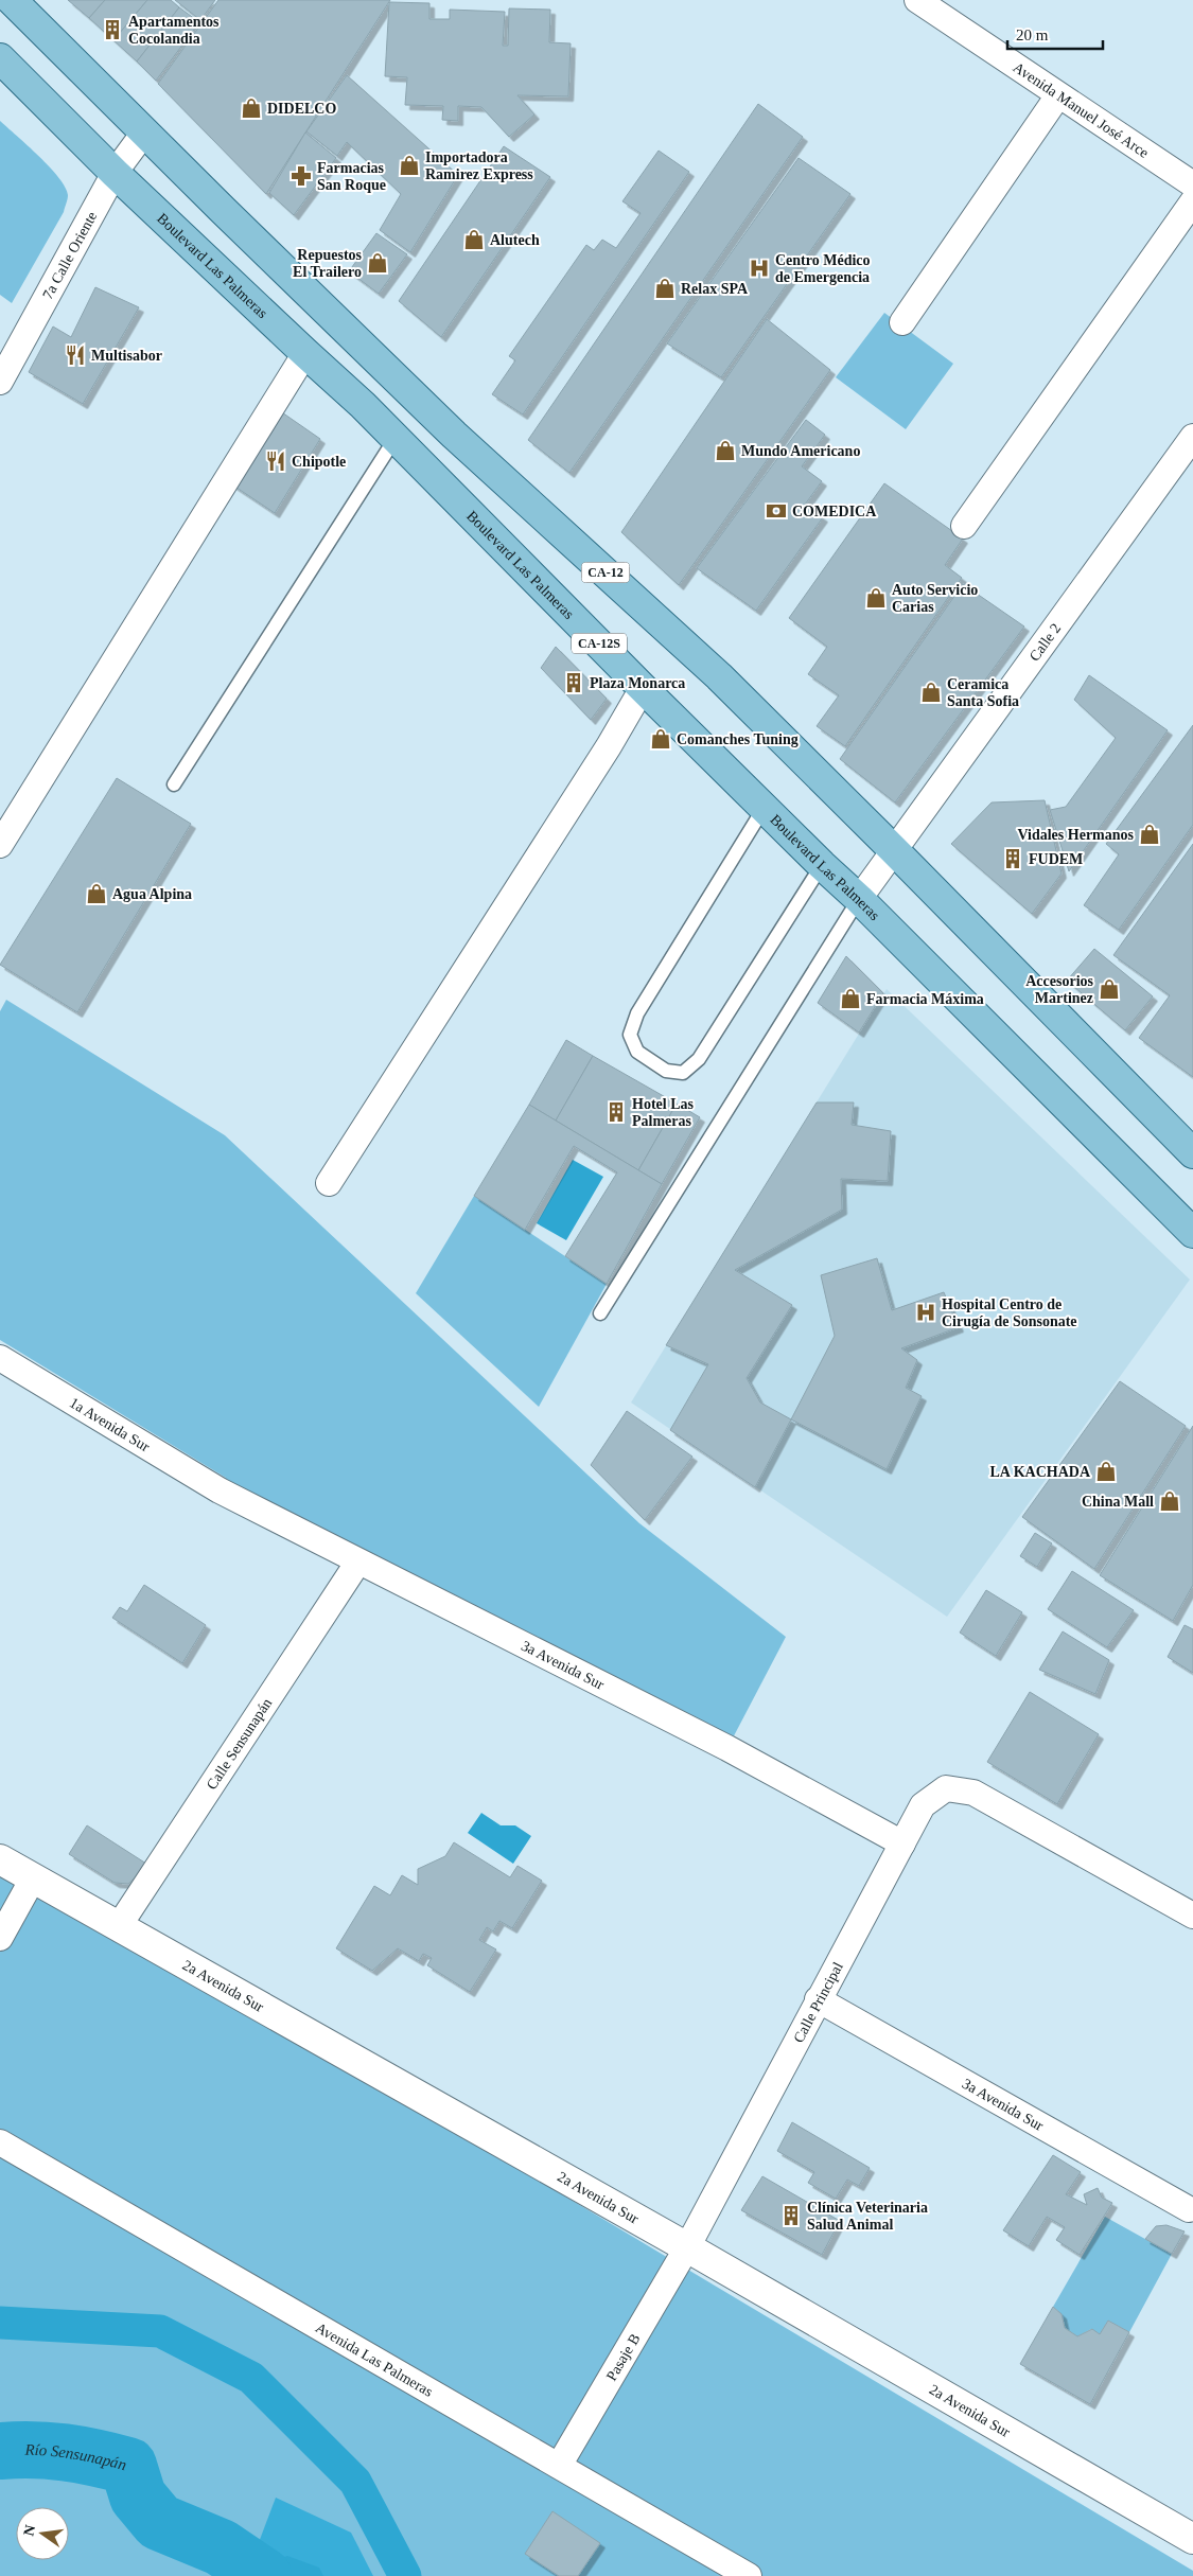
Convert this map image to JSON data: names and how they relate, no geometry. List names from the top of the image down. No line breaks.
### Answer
{"streets":{"main road":["Boulevard Las Palmeras","CA-12","CA-12S"],"street":["Avenida Manuel José Arce","7a Calle Oriente","Calle 2","1a Avenida Sur","3a Avenida Sur","Calle Sensunapán","2a Avenida Sur","Calle Principal","Pasaje B","Avenida Las Palmeras"]},"crossings":[["7a Calle Oriente","Boulevard Las Palmeras"],["7a Calle Oriente","CA-12"],["Boulevard Las Palmeras","Calle 2"],["CA-12","Calle 2"],["1a Avenida Sur","3a Avenida Sur"],["3a Avenida Sur","Calle Sensunapán"],["3a Avenida Sur","Calle Principal"],["Calle Sensunapán","2a Avenida Sur"],["2a Avenida Sur","Calle Principal"],["2a Avenida Sur","Pasaje B"],["Calle Principal","Pasaje B"],["Pasaje B","Avenida Las Palmeras"]],"water":["Río Sensunapán"],"places":{"building":["Apartamentos Cocolandia","Plaza Monarca","FUDEM","Hotel Las Palmeras","Clínica Veterinaria Salud Animal"],"shop":["DIDELCO","Importadora Ramirez Express","Alutech","Repuestos El Trailero","Relax SPA","Mundo Americano","Auto Servicio Carias","Ceramica Santa Sofia","Comanches Tuning","Vidales Hermanos","Agua Alpina","Accesorios Martinez","Farmacia Máxima","LA KACHADA","China Mall"],"pharmacy":["Farmacias San Roque"],"hospital":["Centro Médico de Emergencia","Hospital Centro de Cirugía de Sonsonate"],"restaurant":["Multisabor","Chipotle"],"bank":["COMEDICA"]},"scale_bar":"20 m","north":"left"}
